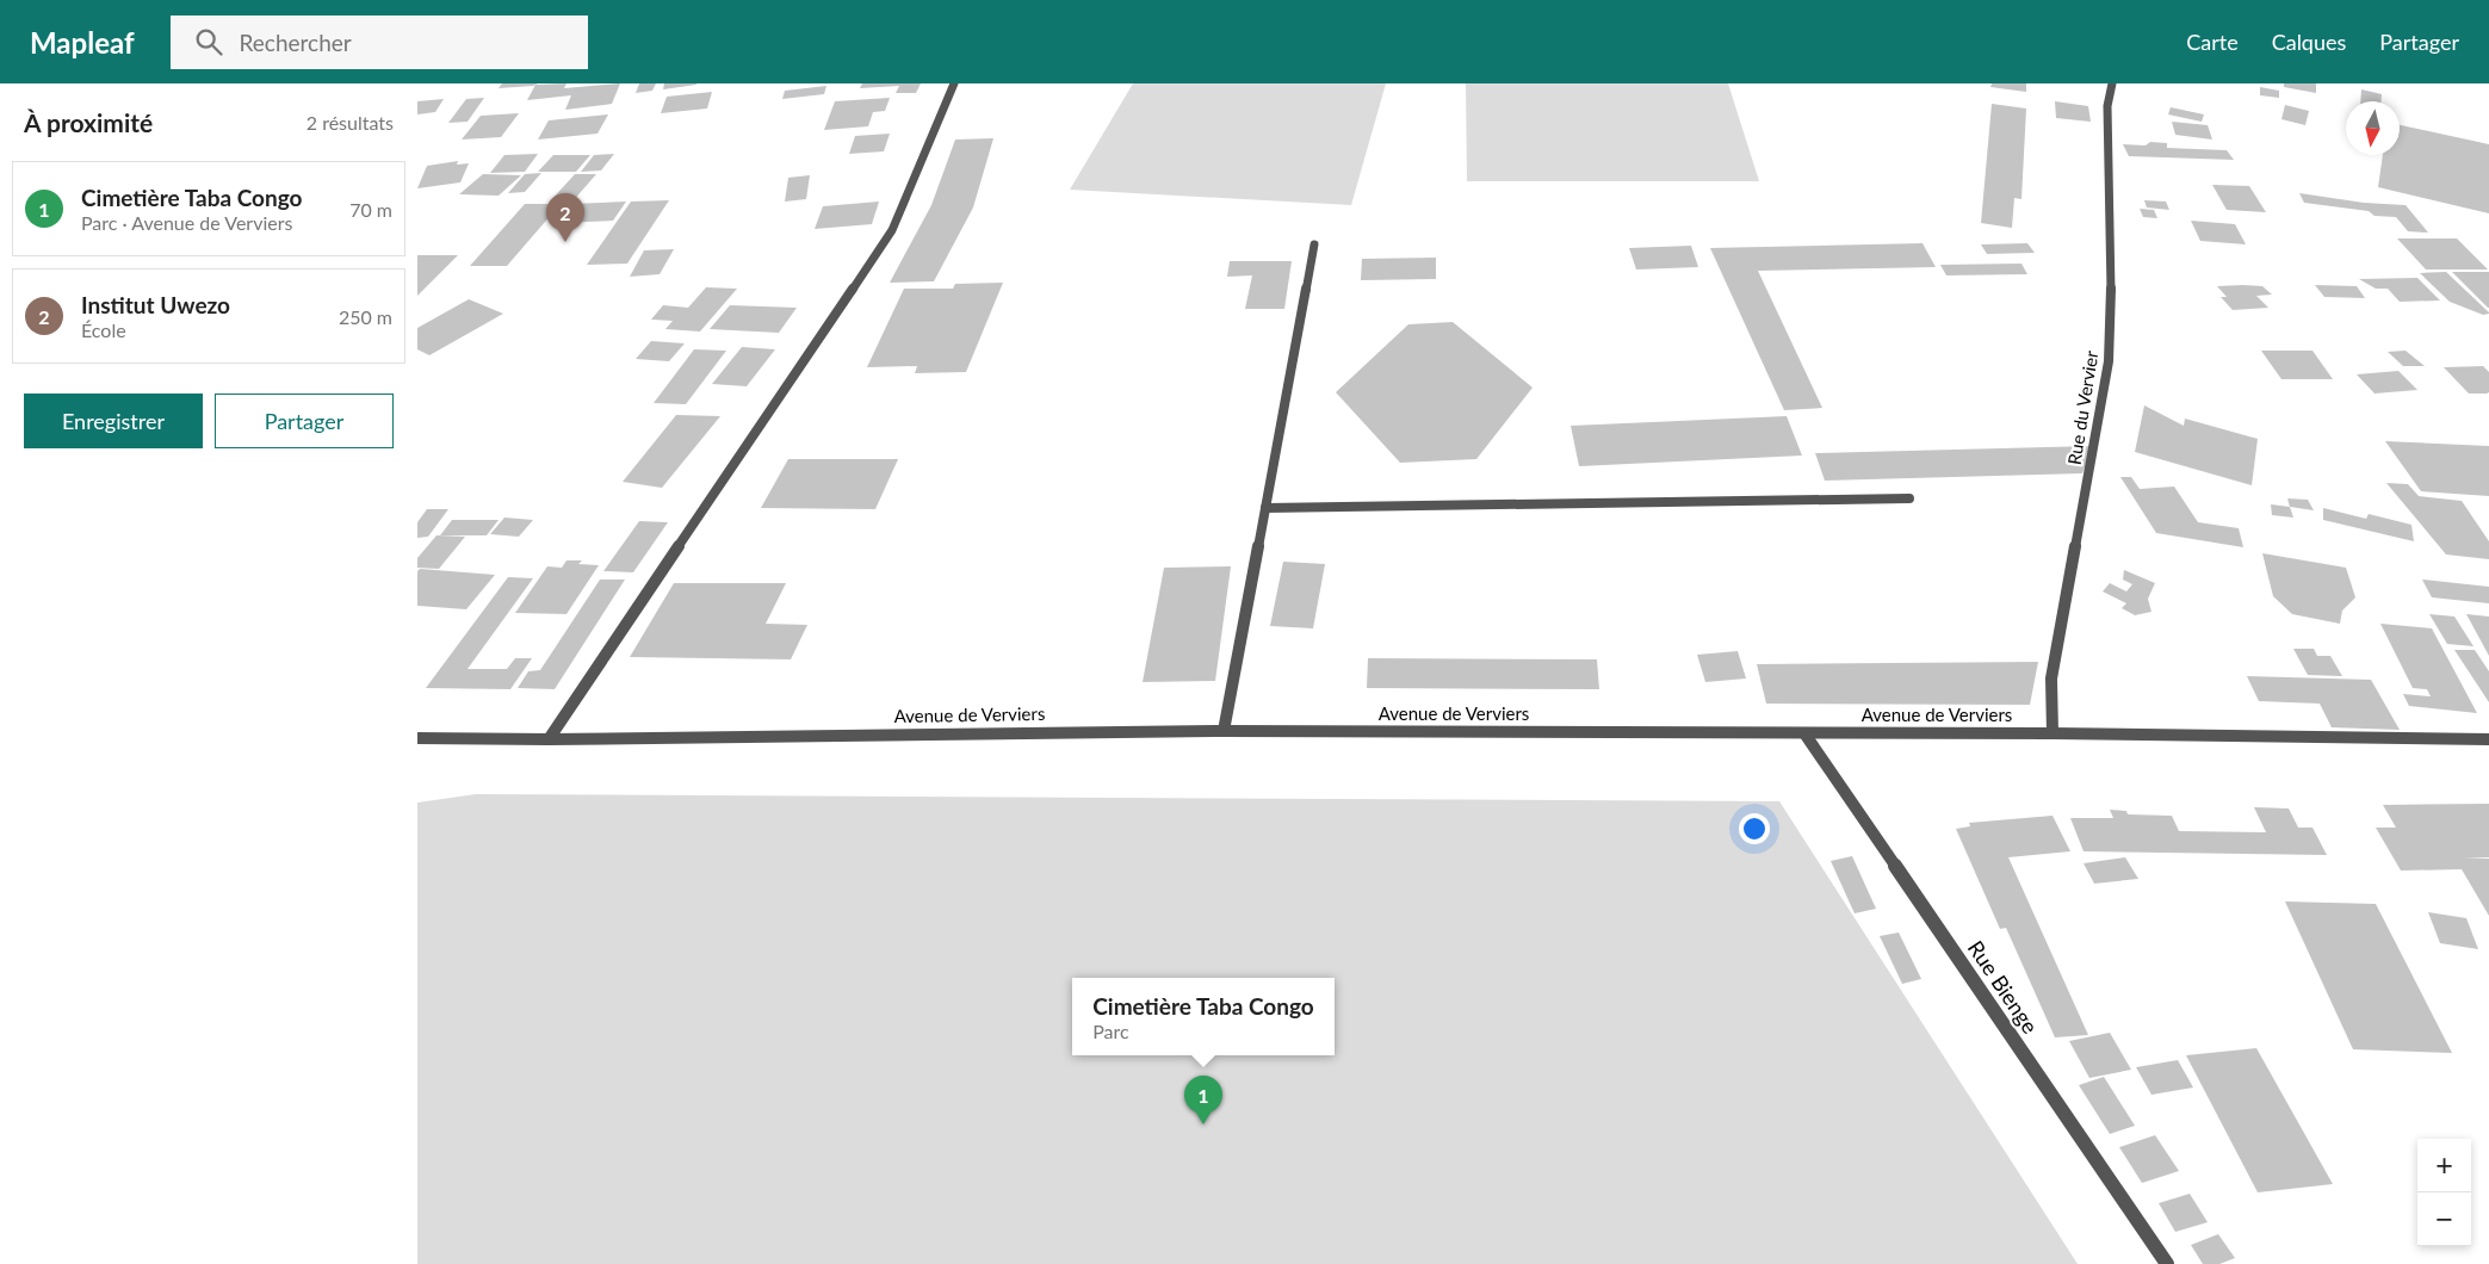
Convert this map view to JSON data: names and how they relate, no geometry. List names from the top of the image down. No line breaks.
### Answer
{"streets":{"street":["Rue du Vervier","Avenue de Verviers","Rue Bienge"]},"crossings":[["Rue du Vervier","Avenue de Verviers"],["Avenue de Verviers","Rue Bienge"]],"north":"bottom","page":{"header":"Mapleaf","search":"Rechercher","nav":["Carte","Calques","Partager"],"heading":["À proximité","2 résultats"],"list":[{"mark":"1","name":"Cimetière Taba Congo","note":"Parc · Avenue de Verviers","value":"70 m"},{"mark":"2","name":"Institut Uwezo","note":"École","value":"250 m"}],"pins":["2","1"],"buttons":["Enregistrer","Partager"],"popup":["Cimetière Taba Congo","Parc"],"map_buttons":["+","−"]}}
